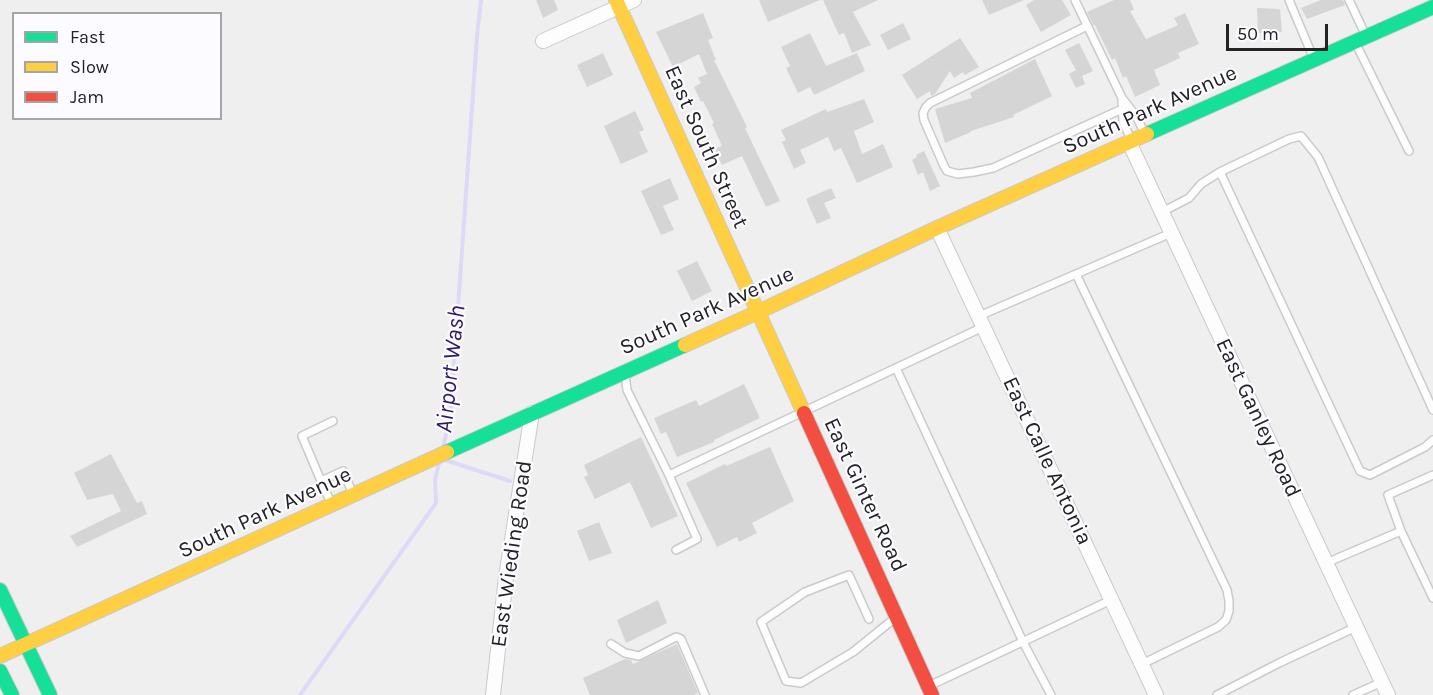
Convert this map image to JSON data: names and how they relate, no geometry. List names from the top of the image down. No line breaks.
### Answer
{"streets":{"main road":["South Park Avenue","East South Street","East Ginter Road"],"street":["East Ganley Road","East Calle Antonia","East Wieding Road"]},"crossings":[["South Park Avenue","East South Street"],["South Park Avenue","East Ganley Road"],["South Park Avenue","East Calle Antonia"],["South Park Avenue","East Ginter Road"],["South Park Avenue","East Wieding Road"],["East South Street","East Ginter Road"]],"water":["Airport Wash"],"legend":["Fast","Slow","Jam"],"scale_bar":"50 m"}
